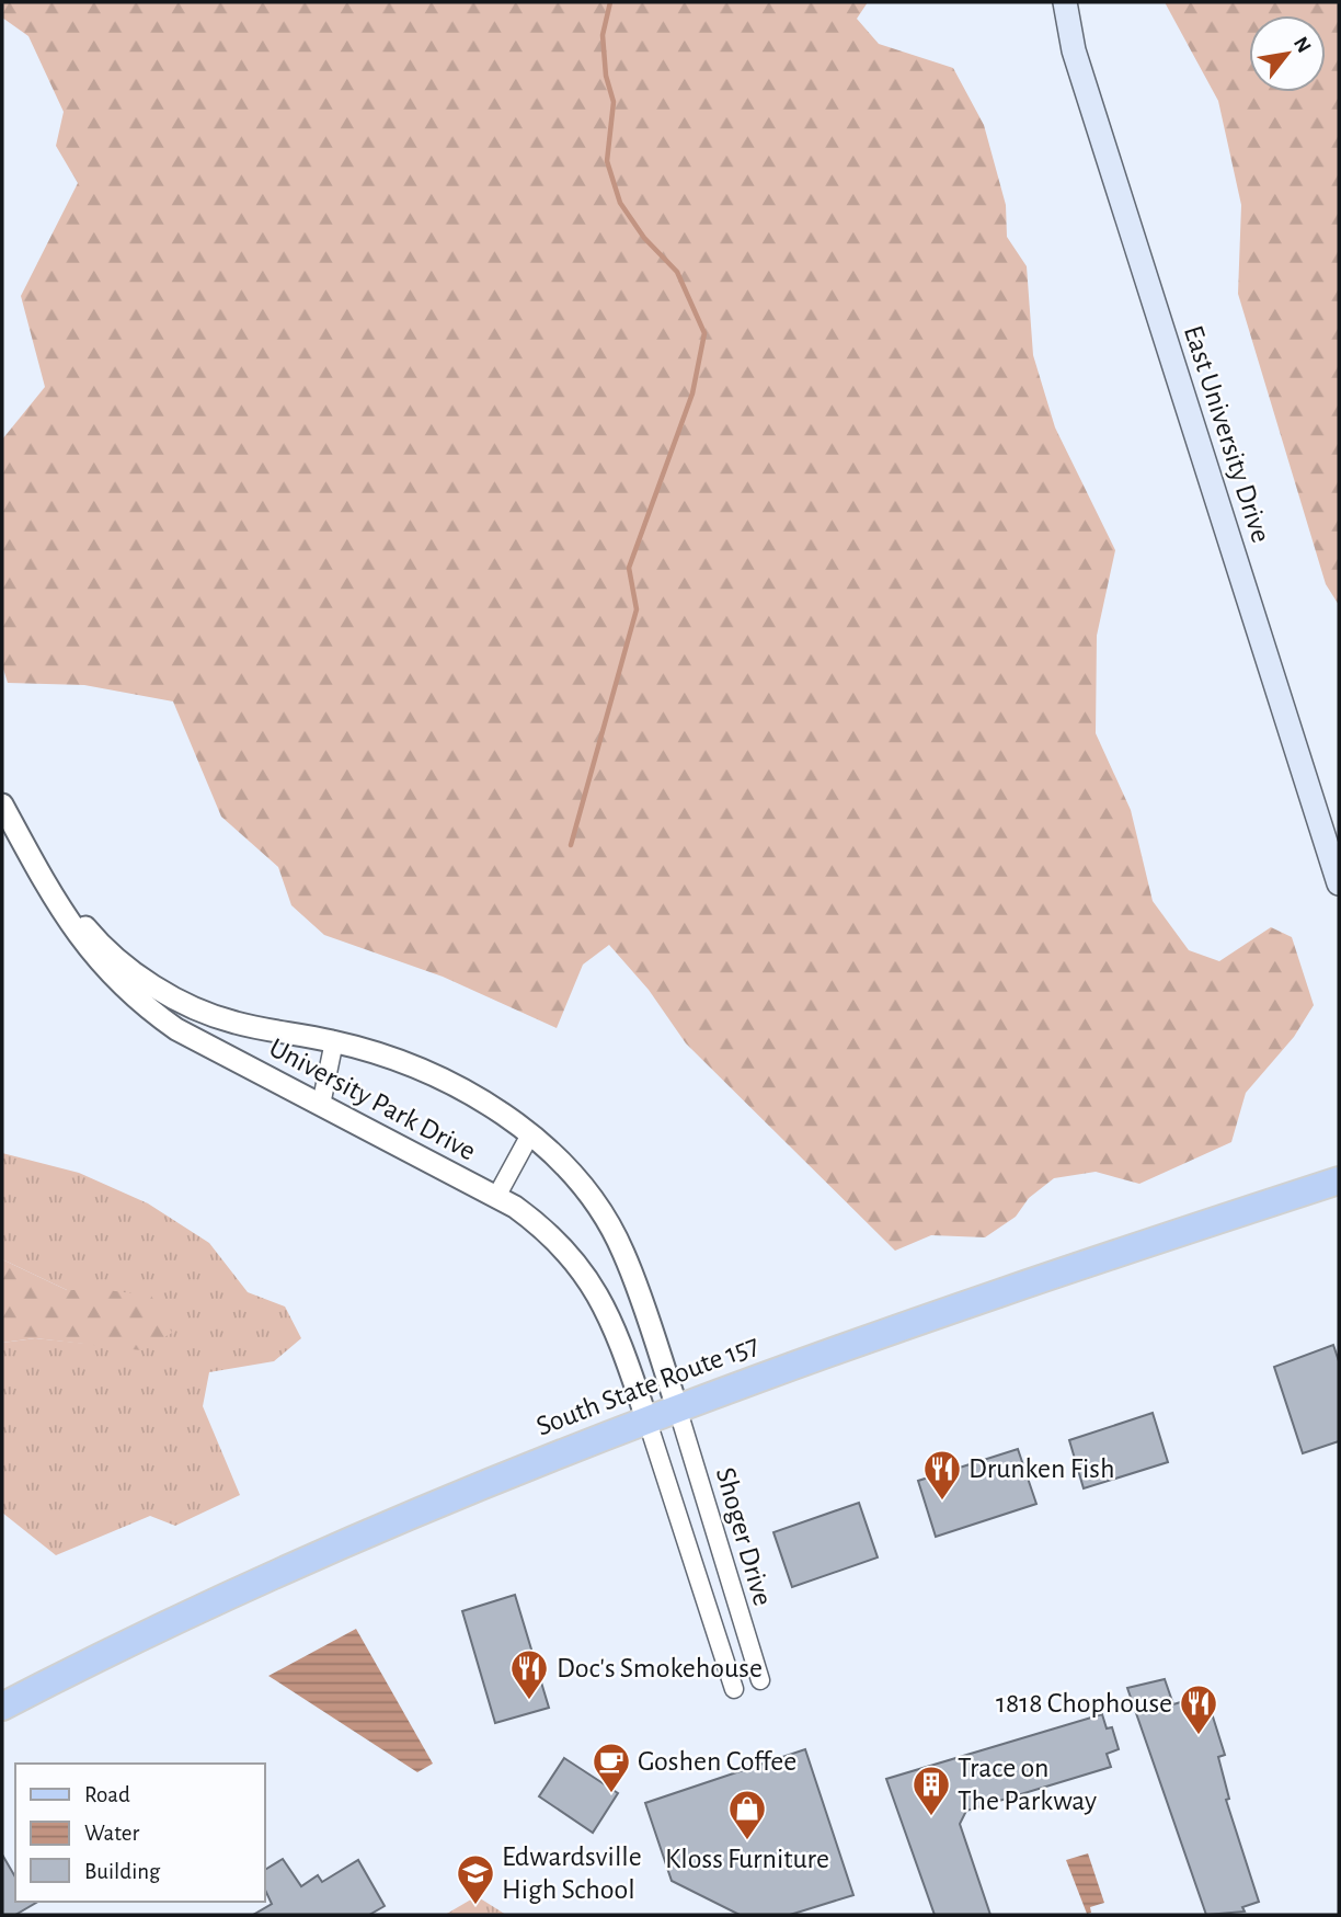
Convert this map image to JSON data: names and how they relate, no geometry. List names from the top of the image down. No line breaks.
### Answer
{"streets":{"main road":["East University Drive","South State Route 157"],"street":["University Park Drive","Shoger Drive"]},"crossings":[["University Park Drive","South State Route 157"],["University Park Drive","Shoger Drive"],["South State Route 157","Shoger Drive"]],"places":{"restaurant":["Drunken Fish","Doc's Smokehouse","1818 Chophouse"],"cafe":["Goshen Coffee"],"building":["Trace on The Parkway"],"shop":["Kloss Furniture"],"school or university":["Edwardsville High School"]},"legend":["Road","Water","Building"],"north":"top right"}
